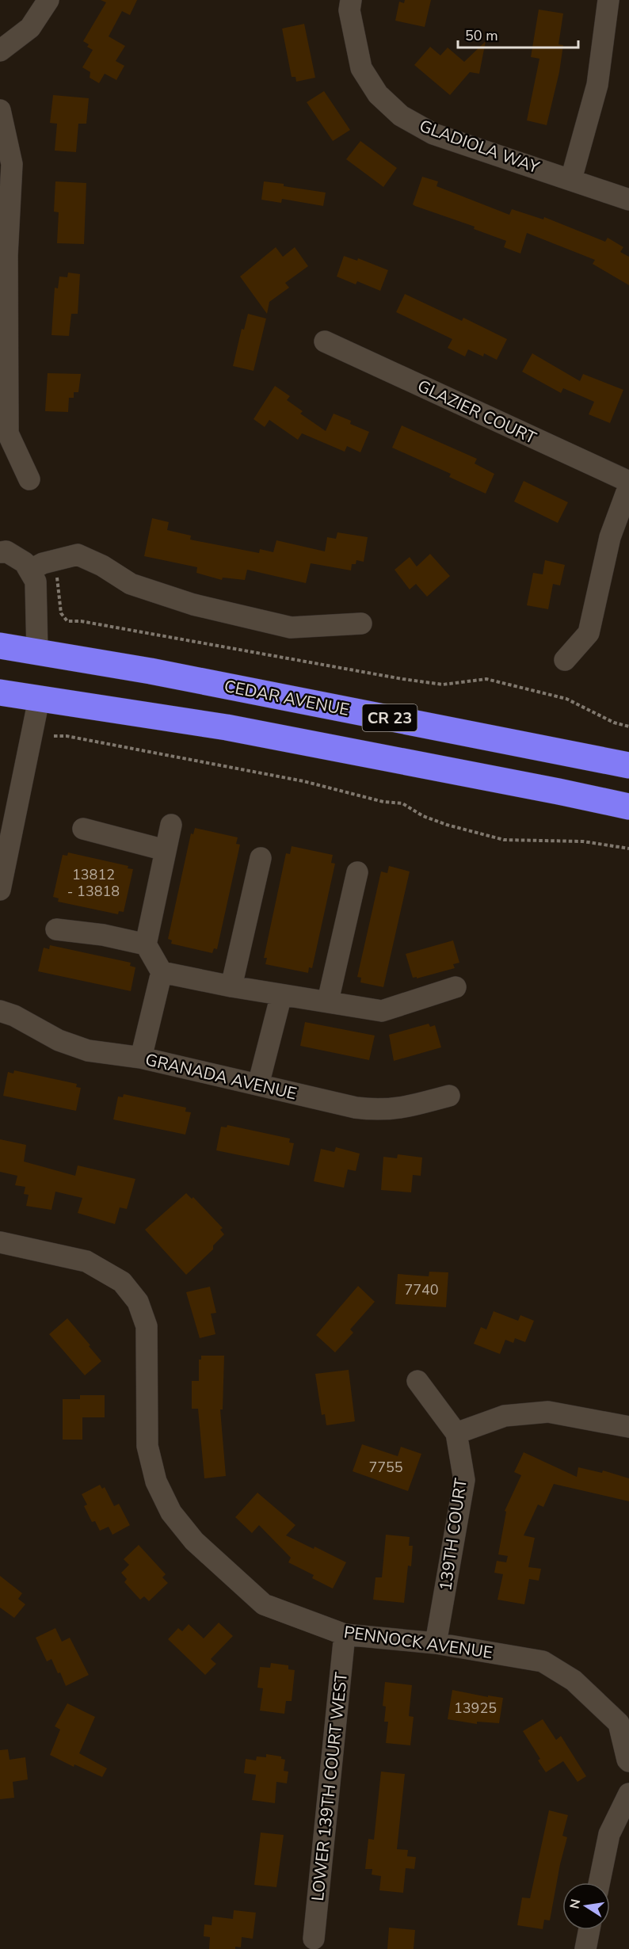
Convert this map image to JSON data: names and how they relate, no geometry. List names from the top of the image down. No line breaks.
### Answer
{"streets":{"highway":["CEDAR AVENUE","CR 23"],"street":["GLADIOLA WAY","GLAZIER COURT","GRANADA AVENUE","139TH COURT","PENNOCK AVENUE","LOWER 139TH COURT WEST"]},"crossings":[["139TH COURT","PENNOCK AVENUE"],["PENNOCK AVENUE","LOWER 139TH COURT WEST"]],"house_numbers":["13812 - 13818","7740","7755","13925"],"scale_bar":"50 m","north":"left"}
